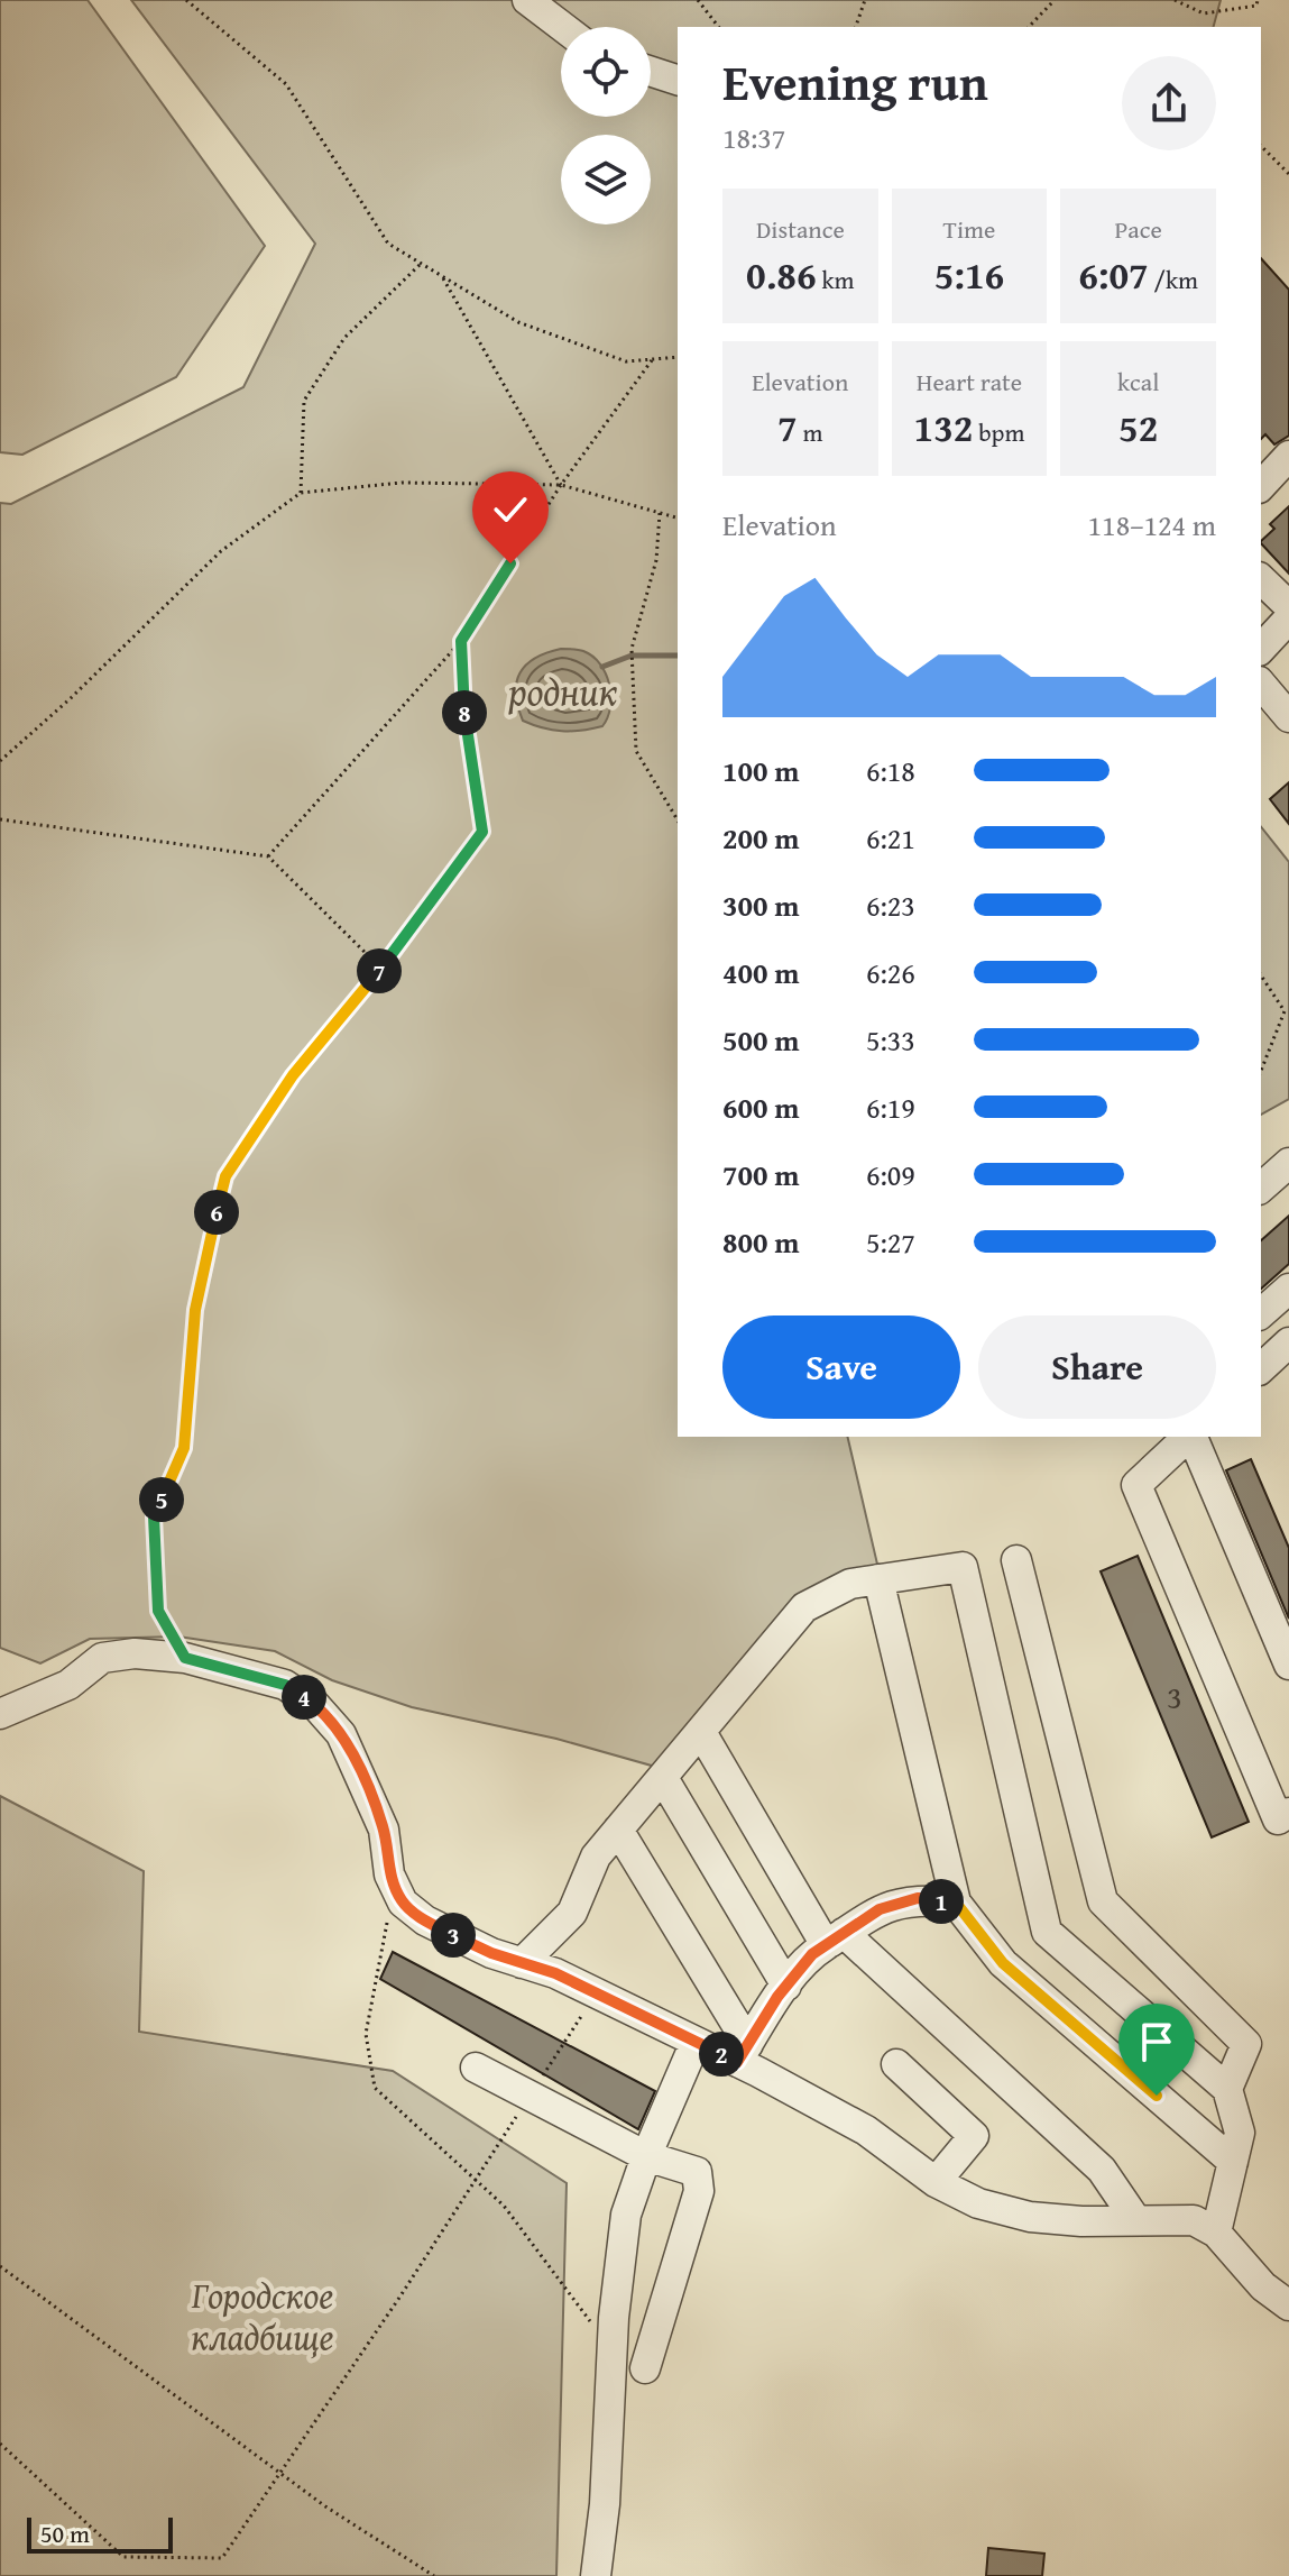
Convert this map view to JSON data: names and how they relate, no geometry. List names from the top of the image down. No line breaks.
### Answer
{"water":["родник"],"parks":["Городское кладбище"],"house_numbers":["3"],"scale_bar":"50 m","page":{"heading":["Evening run","18:37"],"stats":[["Distance","0.86 km"],["Time","5:16"],["Pace","6:07 /km"],["Elevation","7 m"],["Heart rate","132 bpm"],["kcal","52"]],"chart":["Elevation","118–124 m"],"pins":["8","7","6","5","4","1","3","2"],"list":[{"name":"100 m","note":"6:18"},{"name":"200 m","note":"6:21"},{"name":"300 m","note":"6:23"},{"name":"400 m","note":"6:26"},{"name":"500 m","note":"5:33"},{"name":"600 m","note":"6:19"},{"name":"700 m","note":"6:09"},{"name":"800 m","note":"5:27"}],"buttons":["Save","Share"],"scale":"50 m"}}
